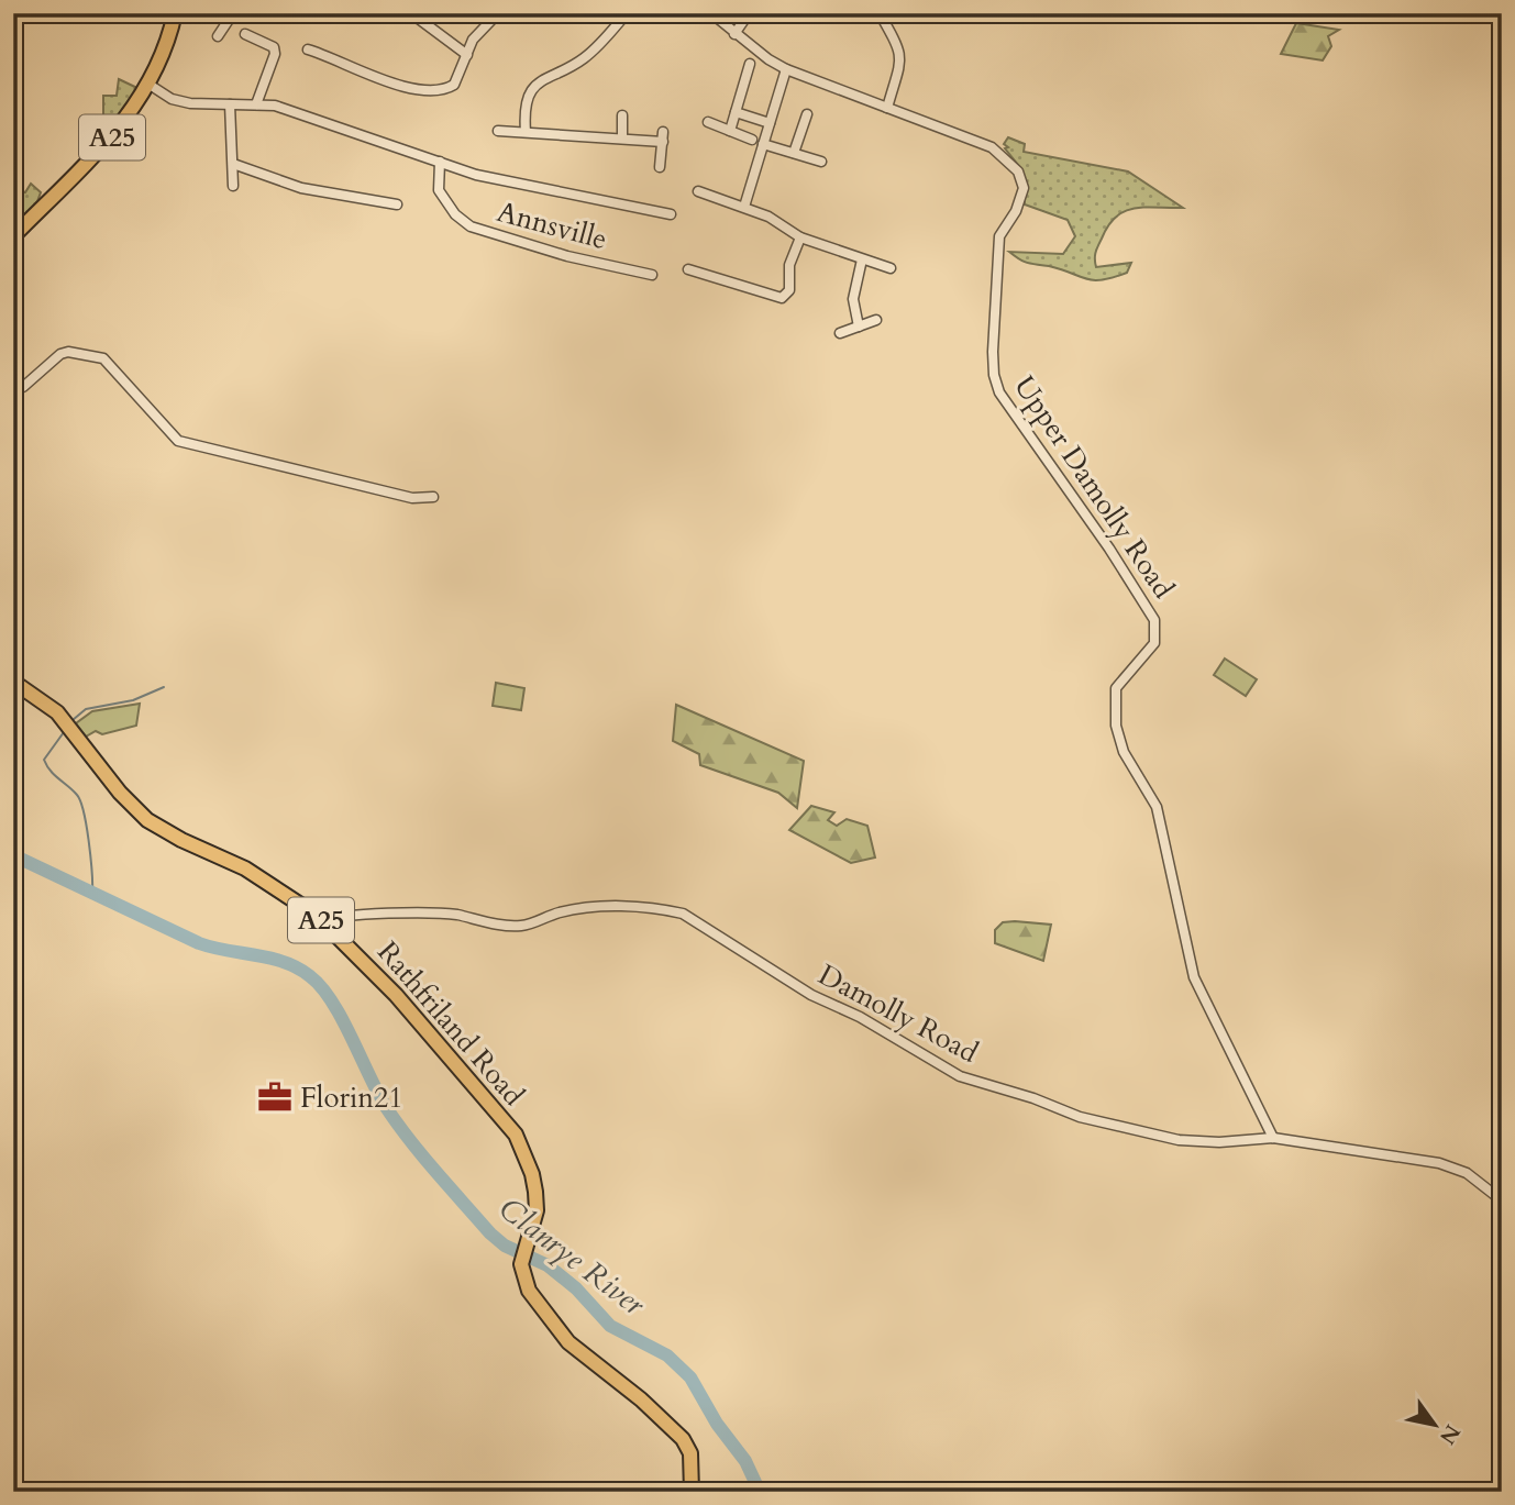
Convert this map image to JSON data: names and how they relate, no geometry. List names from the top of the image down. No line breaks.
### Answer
{"streets":{"main road":["A25","Rathfriland Road"],"street":["Annsville","Upper Damolly Road","Damolly Road"]},"crossings":[["A25","Annsville"],["Upper Damolly Road","Damolly Road"],["Damolly Road","Rathfriland Road"]],"water":["Clanrye River"],"places":{"office":["Florin21"]},"north":"bottom right"}
